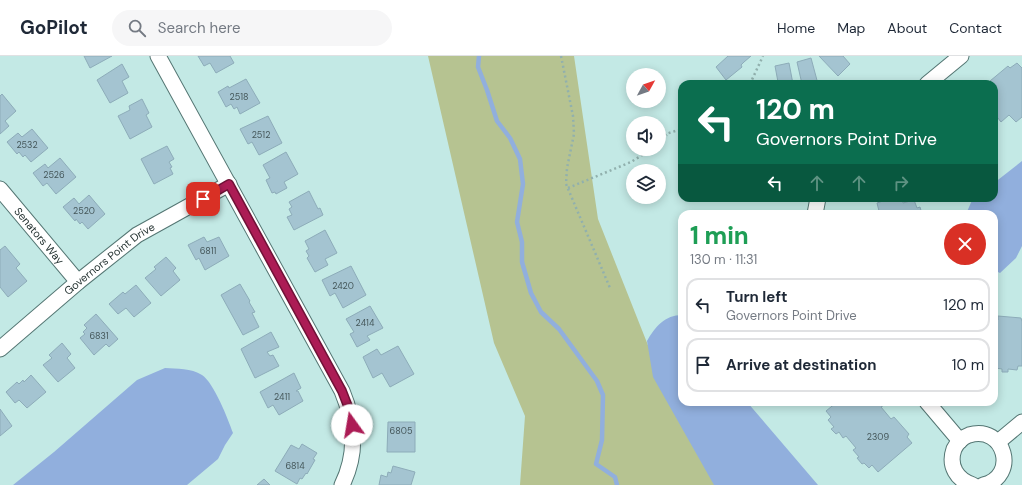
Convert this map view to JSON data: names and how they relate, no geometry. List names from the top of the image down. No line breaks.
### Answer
{"streets":{"street":["Senators Way","Governors Point Drive"]},"crossings":[["Senators Way","Governors Point Drive"]],"house_numbers":["2518","2512","2532","2526","2520","6811","2420","2414","6831","2411","6805","2309","6814"],"north":"top right","page":{"header":"GoPilot","search":"Search here","nav":["Home","Map","About","Contact"],"turn":["120 m","Governors Point Drive"],"heading":["1 min","130 m · 11:31"],"list":[{"name":"Turn left","note":"Governors Point Drive","value":"120 m"},{"name":"Arrive at destination","value":"10 m"}]}}
